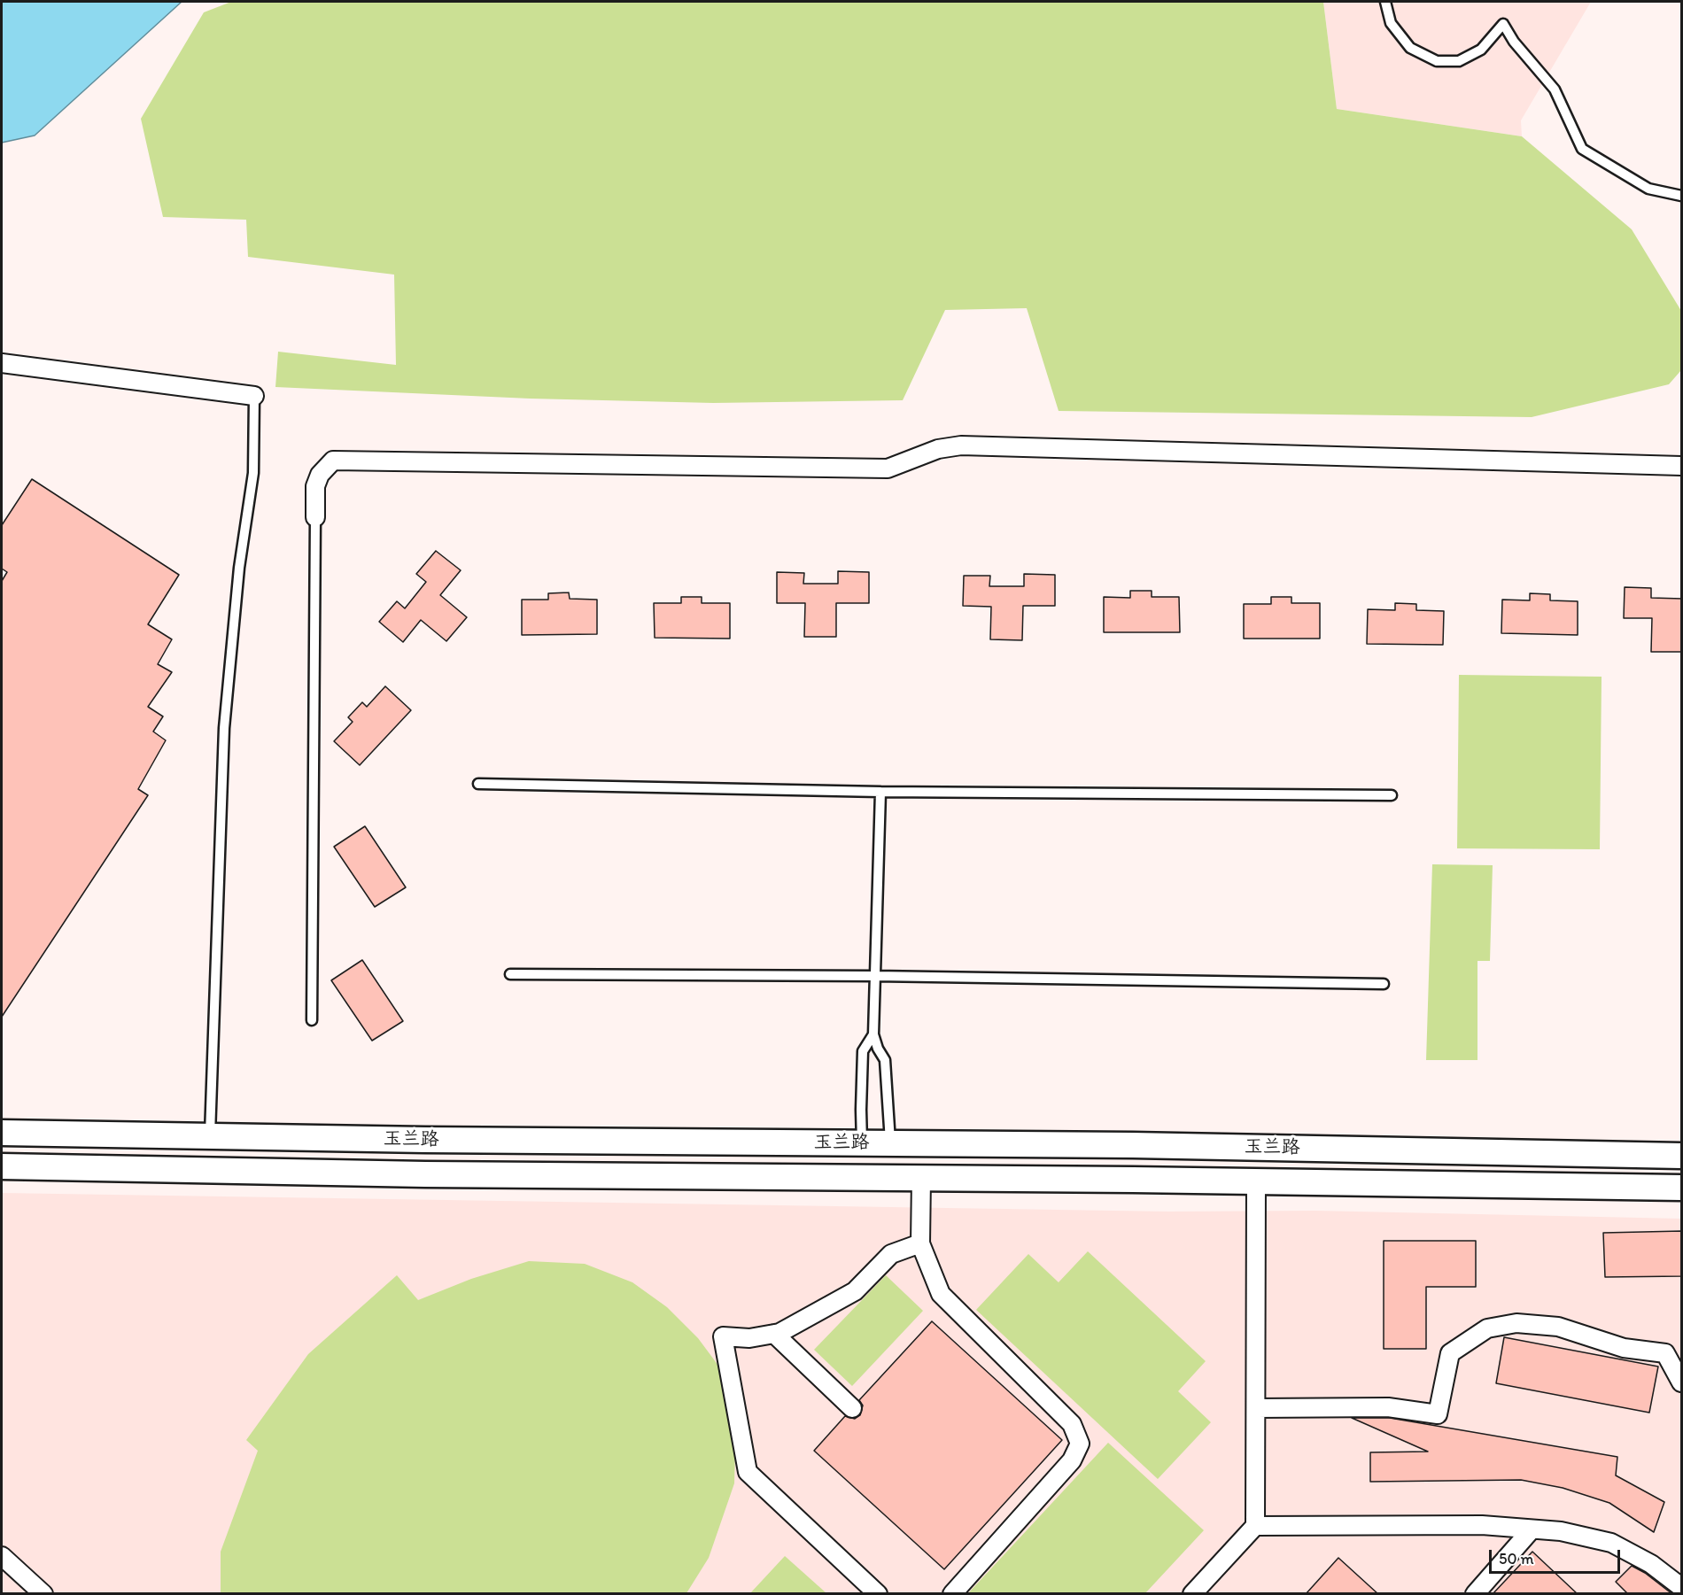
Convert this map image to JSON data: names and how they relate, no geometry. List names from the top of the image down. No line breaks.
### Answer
{"streets":{"street":["玉兰路"]},"scale_bar":"50 m"}
